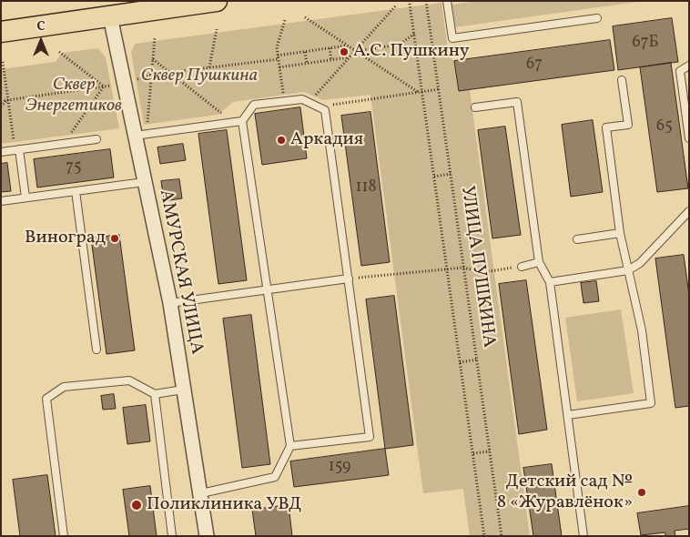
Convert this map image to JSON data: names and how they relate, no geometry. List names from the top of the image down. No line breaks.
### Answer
{"streets":{"street":["АМУРСКАЯ УЛИЦА"],"path":["УЛИЦА ПУШКИНА"]},"parks":["Сквер Пушкина","Сквер Энергетиков"],"places":["А.С. Пушкину","Аркадия","Виноград","Детский сад № 8 «Журавлёнок»","Поликлиника УВД"],"house_numbers":["67Б","67","65","75","118","159"],"north":"top"}
